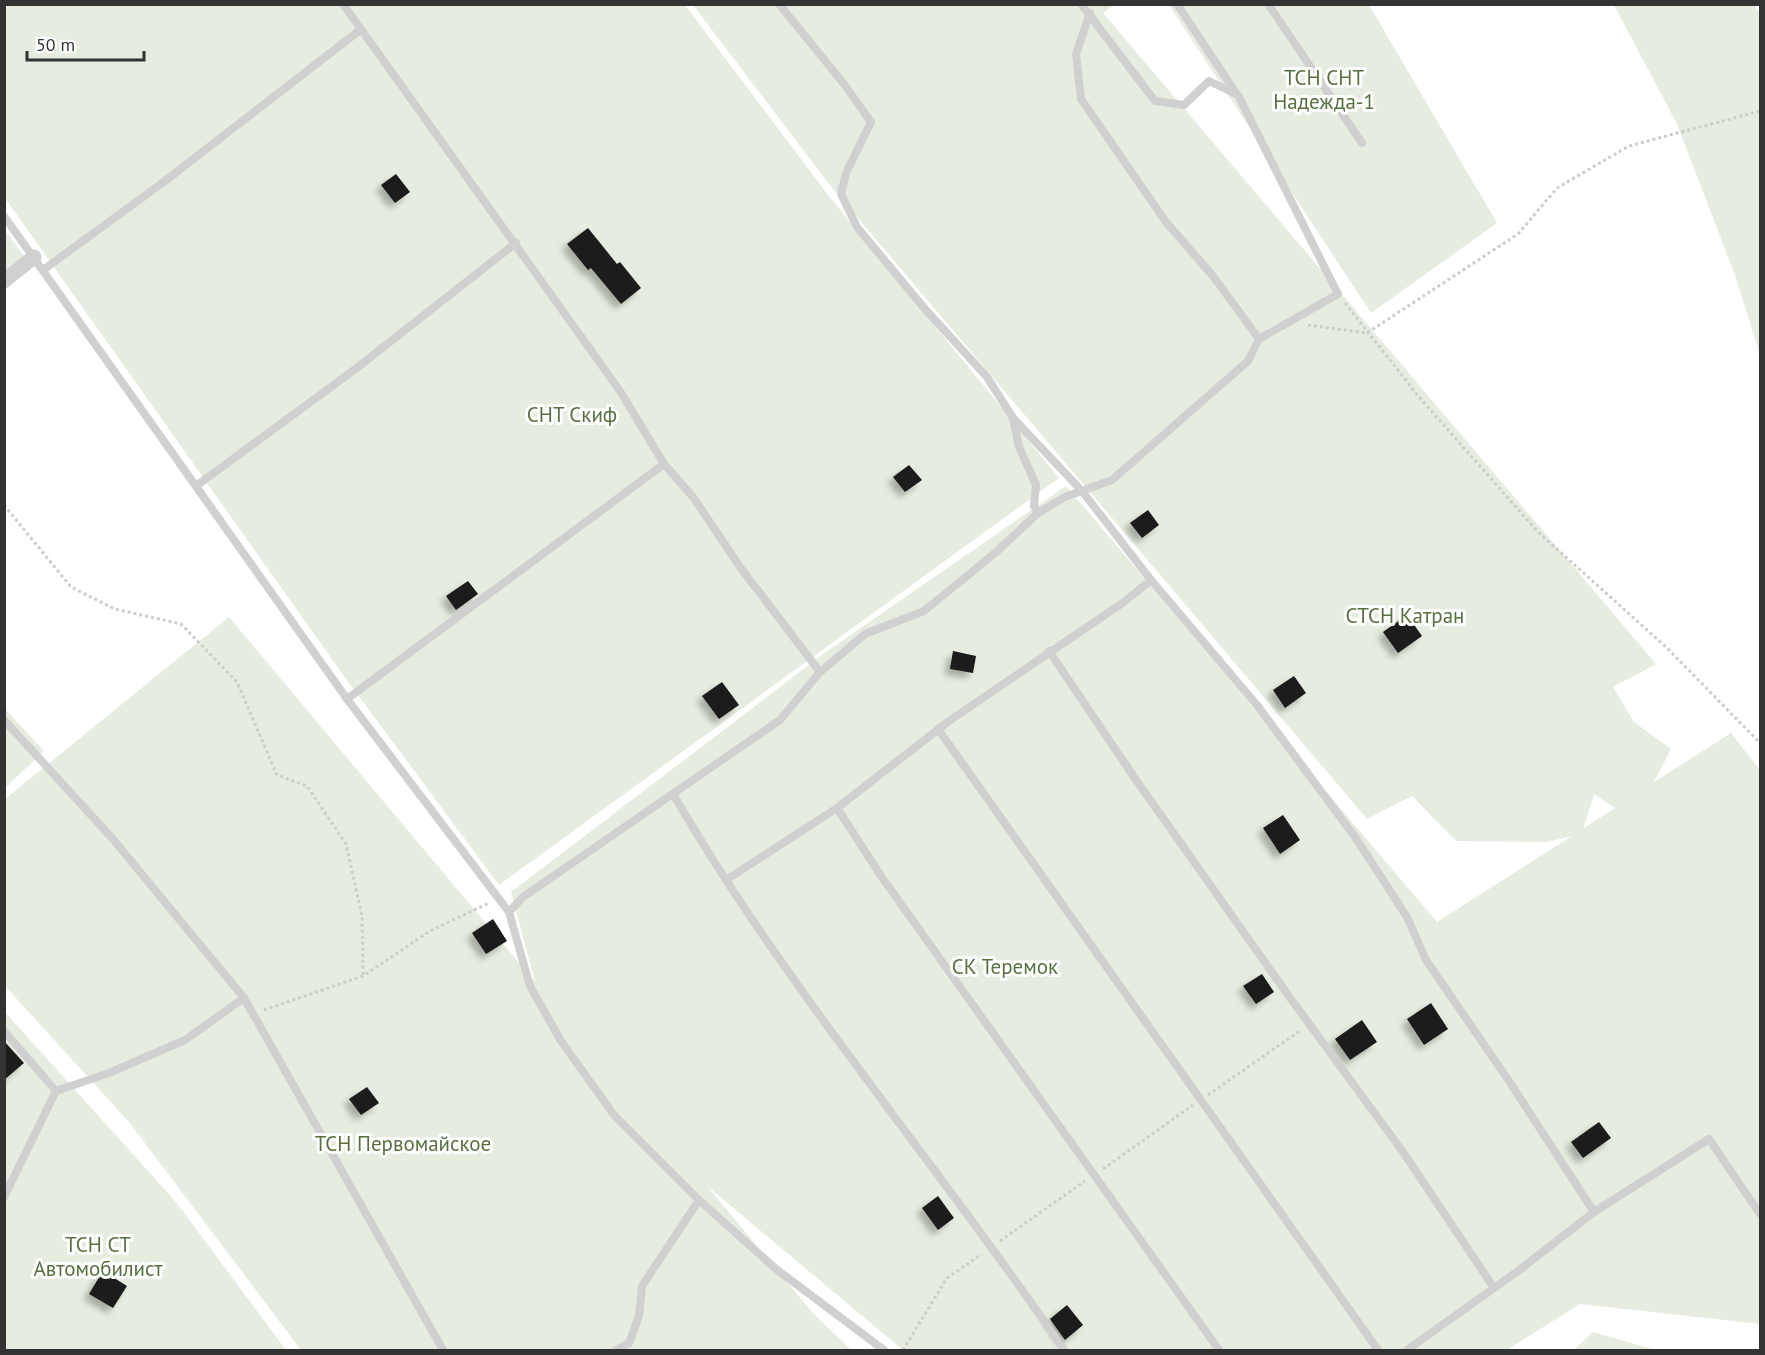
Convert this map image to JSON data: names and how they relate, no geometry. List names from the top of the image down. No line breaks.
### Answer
{"parks":["ТСН СНТ Надежда-1","СНТ Скиф","СТСН Катран","СК Теремок","ТСН Первомайское","ТСН СТ Автомобилист"],"scale_bar":"50 m"}
